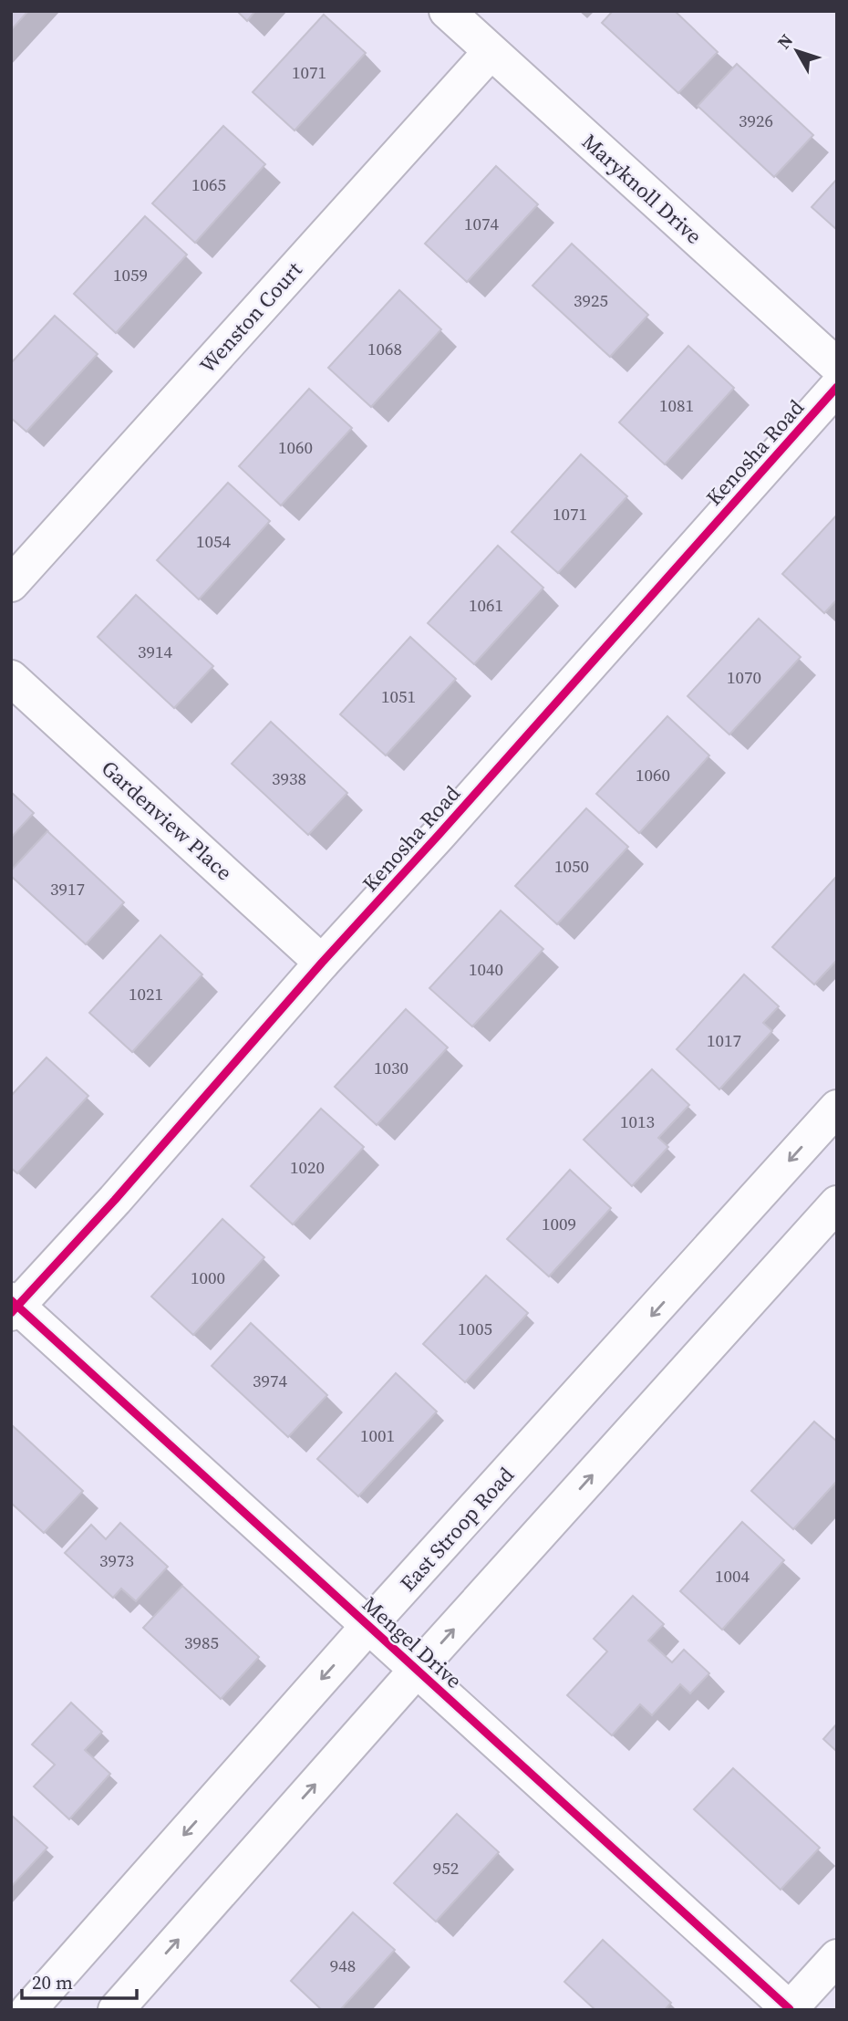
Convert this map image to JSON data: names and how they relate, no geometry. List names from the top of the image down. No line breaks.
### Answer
{"streets":{"street":["Maryknoll Drive","Wenston Court","Kenosha Road","Gardenview Place","East Stroop Road","Mengel Drive"]},"crossings":[["Maryknoll Drive","Wenston Court"],["Kenosha Road","Gardenview Place"],["Kenosha Road","Mengel Drive"],["East Stroop Road","Mengel Drive"]],"house_numbers":["1071","3926","1065","1074","1059","3925","1068","1081","1060","1071","1054","1061","3914","1070","1051","1060","3938","1050","3917","1040","1021","1017","1030","1013","1020","1009","1000","1005","3974","1001","3973","1004","3985","952","948"],"scale_bar":"20 m","north":"top left"}
